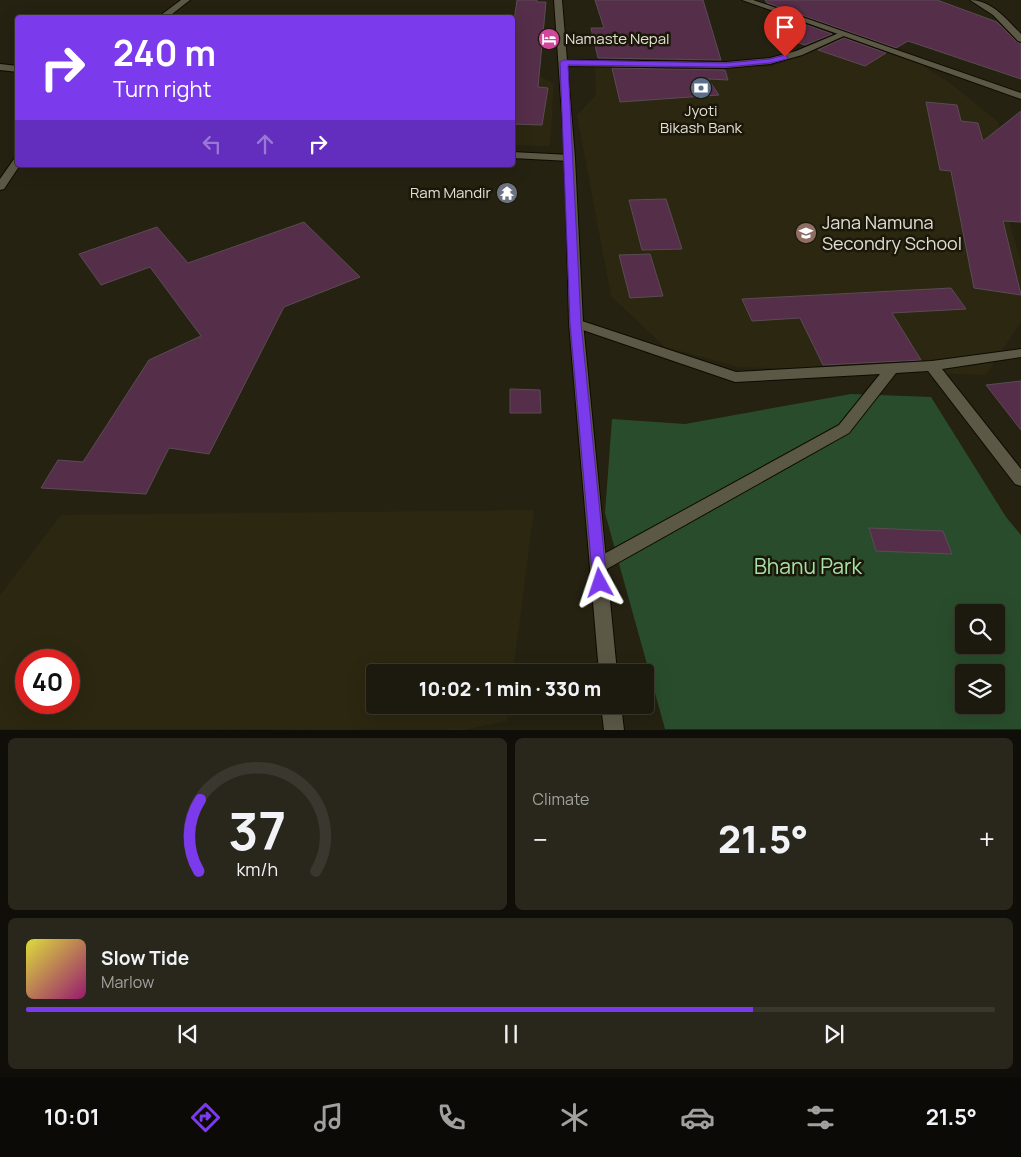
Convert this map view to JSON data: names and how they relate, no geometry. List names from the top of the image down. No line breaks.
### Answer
{"parks":["Bhanu Park"],"places":{"hotel":["Namaste Nepal"],"bank":["Jyoti Bikash Bank"],"temple":["Ram Mandir"],"school or university":["Jana Namuna Secondry School"]},"page":{"turn":["240 m","Turn right"],"limit":"40","trip":"10:02 · 1 min · 330 m","tile":"Climate","heat":["−","21.5°","+"],"song":["Slow Tide","Marlow"],"tabs":["10:01","21.5°"],"gauge":["37","km/h"]}}
